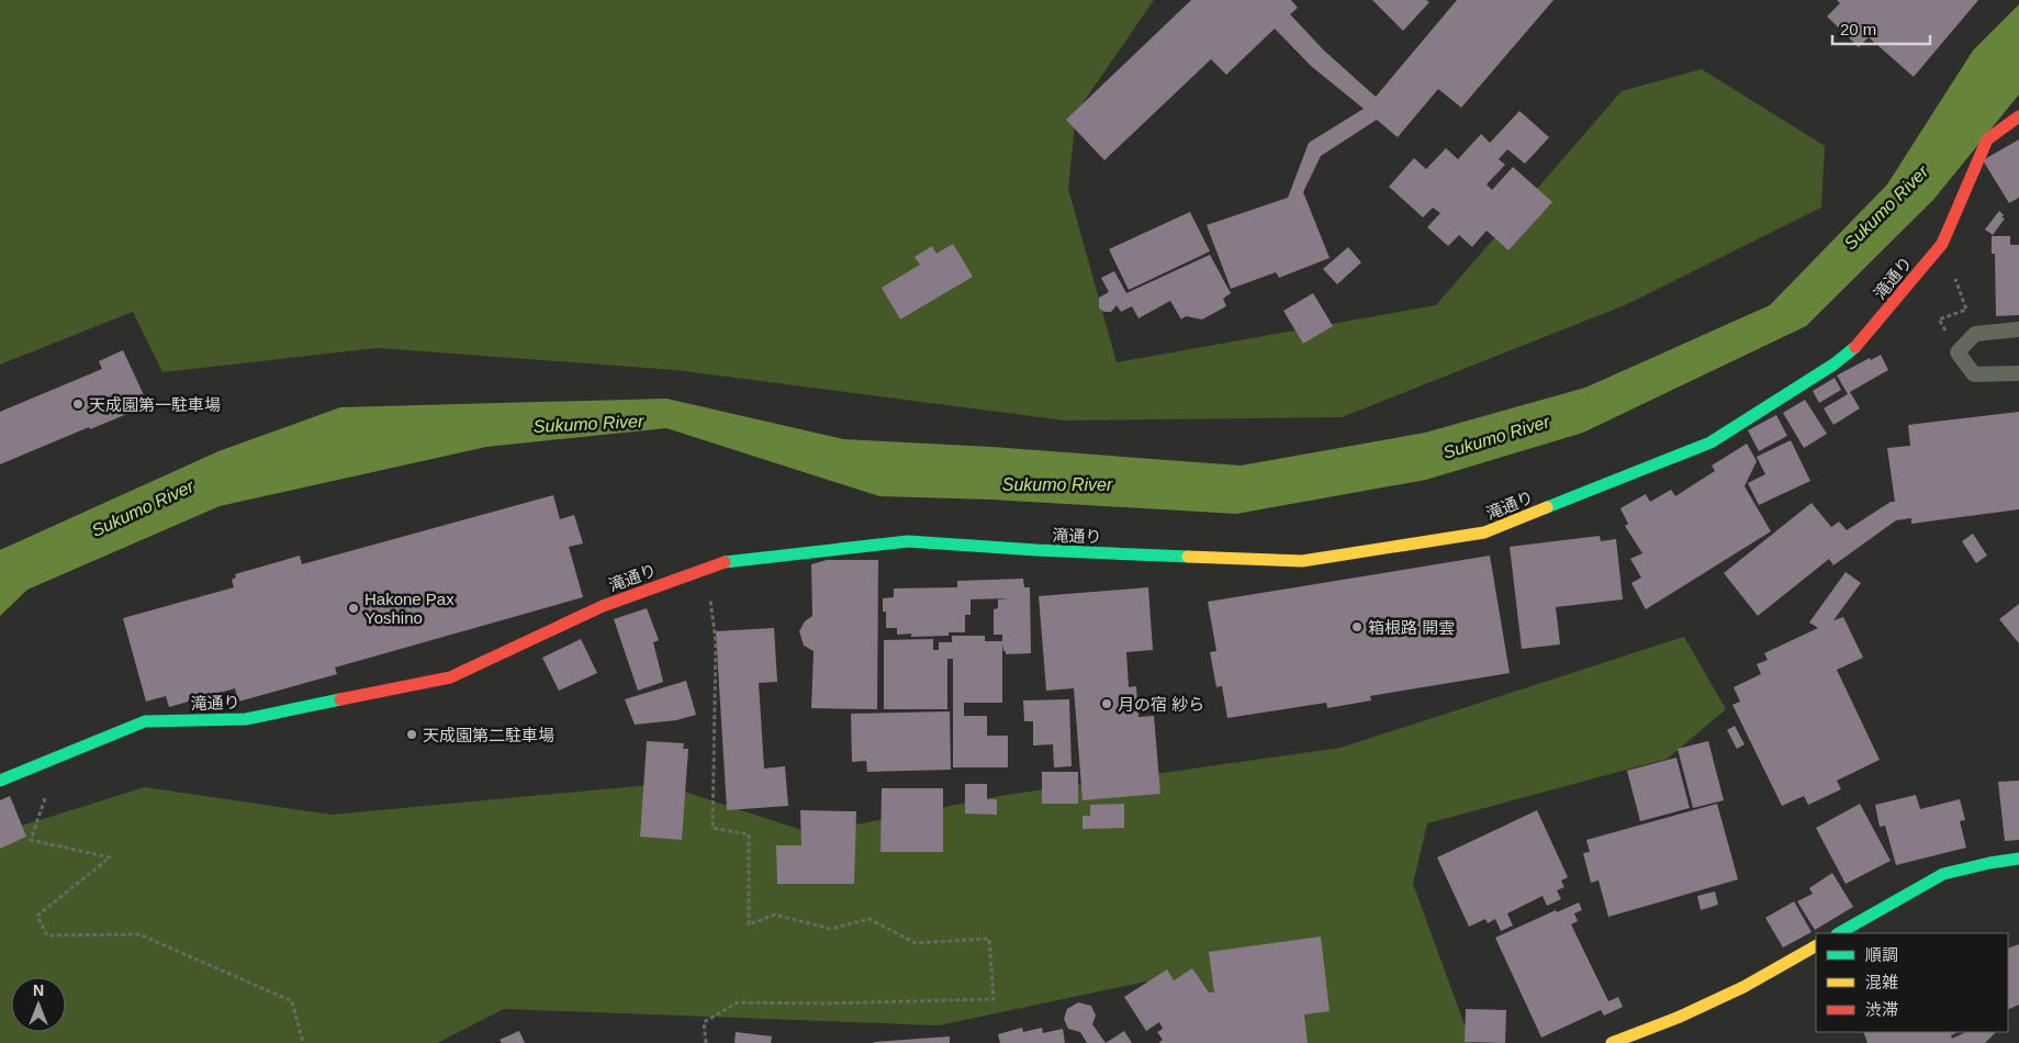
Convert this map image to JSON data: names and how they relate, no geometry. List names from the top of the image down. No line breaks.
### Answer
{"streets":{"street":["滝通り"]},"water":["Sukumo River"],"places":["天成園第一駐車場","Hakone Pax Yoshino","箱根路 開雲","月の宿 紗ら","天成園第二駐車場"],"legend":["順調","混雑","渋滞"],"scale_bar":"20 m","north":"top"}
